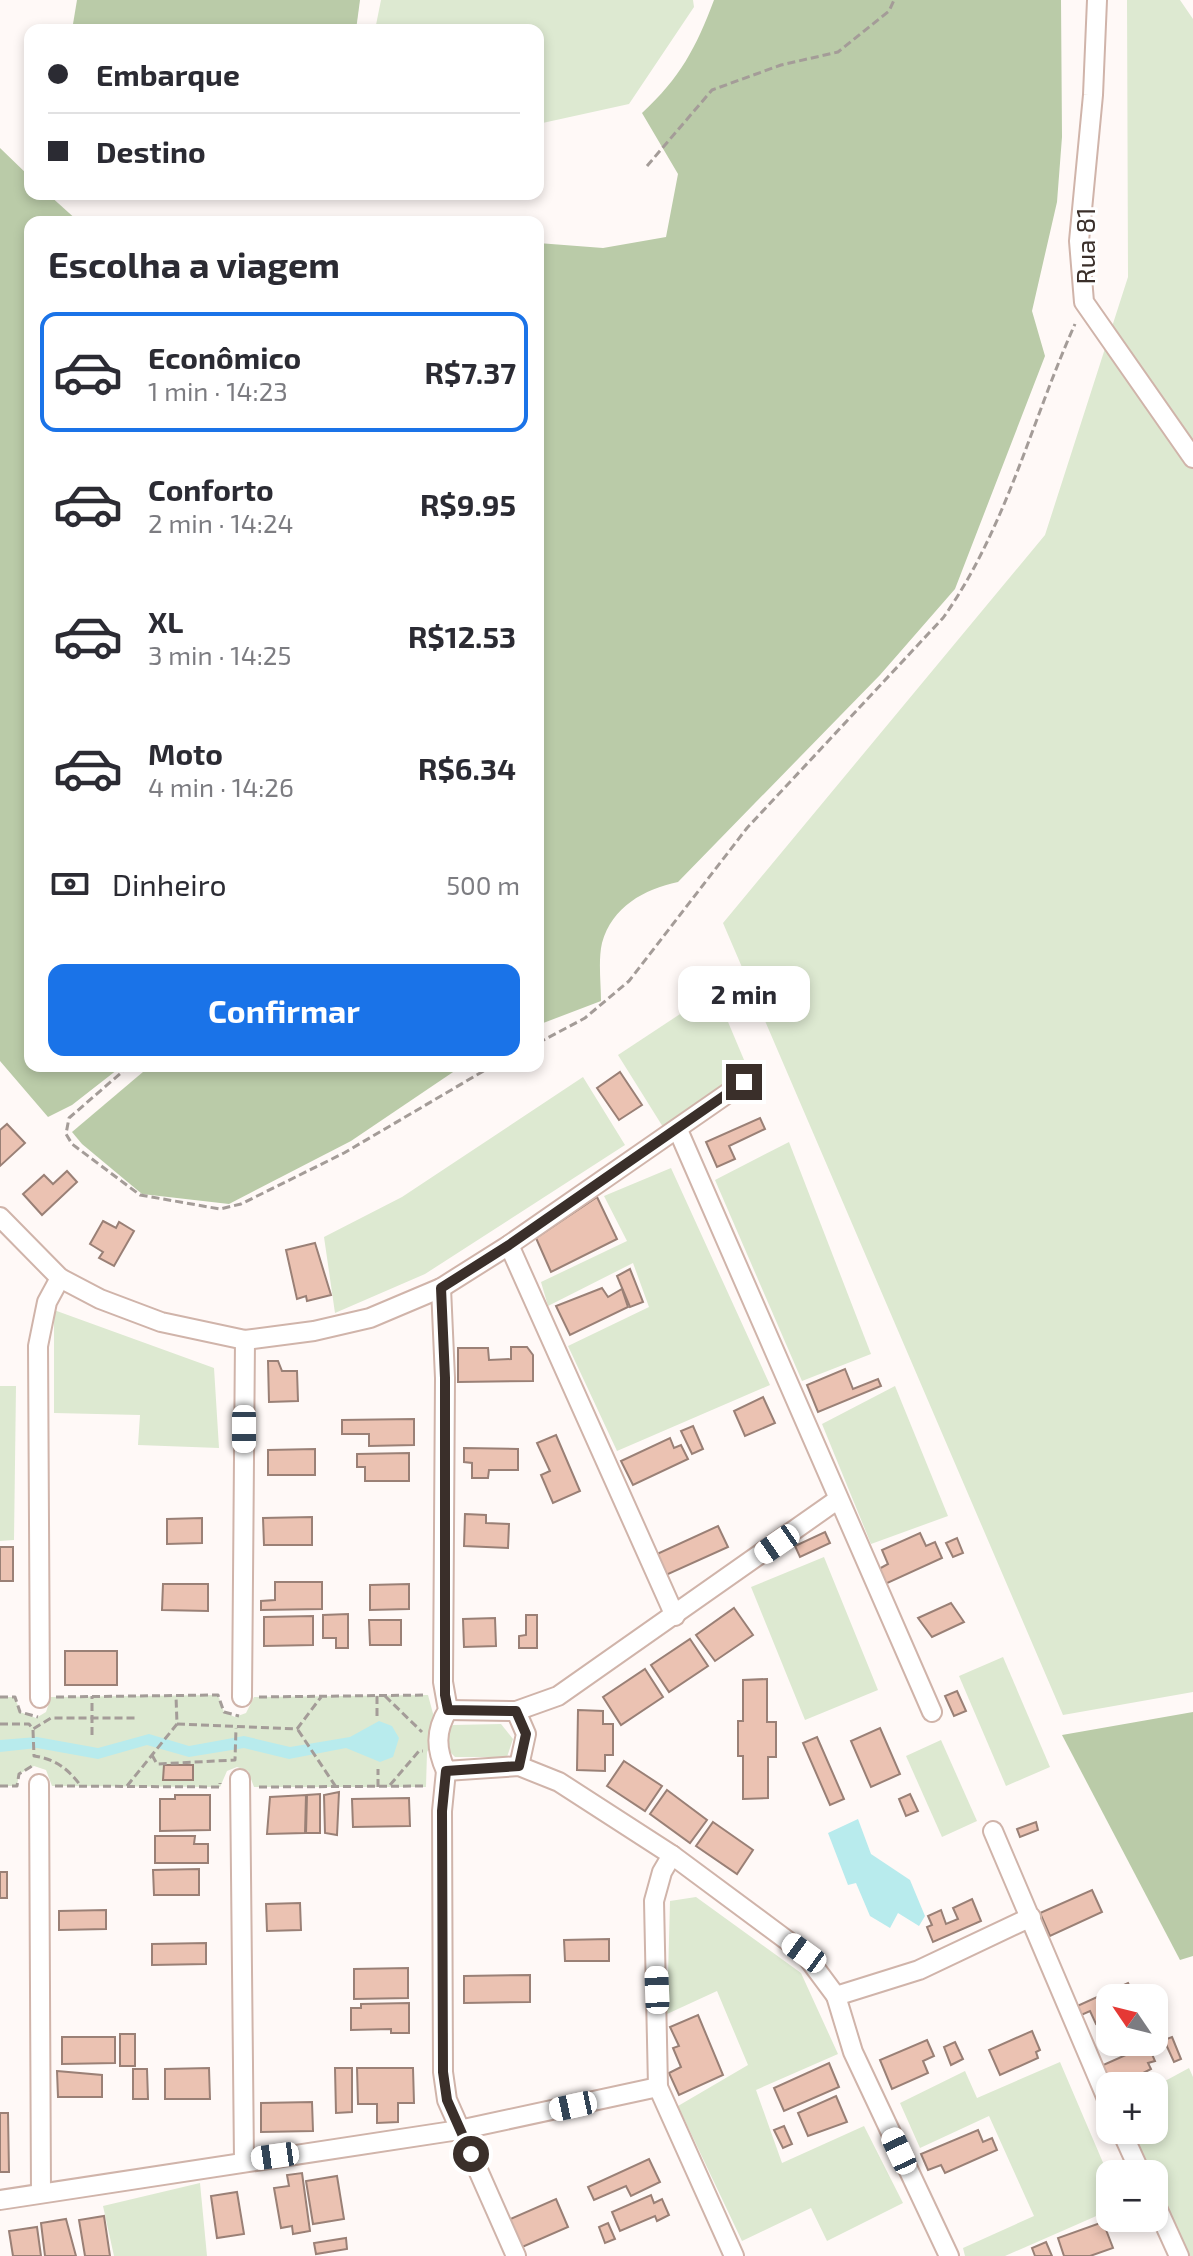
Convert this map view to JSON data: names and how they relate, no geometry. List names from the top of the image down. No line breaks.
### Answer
{"streets":{"street":["Rua 81"]},"north":"top left","page":{"banner":["Embarque","Destino"],"heading":"Escolha a viagem","list":[{"name":"Econômico","note":"1 min · 14:23","value":"R$7.37"},{"name":"Conforto","note":"2 min · 14:24","value":"R$9.95"},{"name":"XL","note":"3 min · 14:25","value":"R$12.53"},{"name":"Moto","note":"4 min · 14:26","value":"R$6.34"}],"pay":["Dinheiro","500 m"],"buttons":"Confirmar","bubble":"2 min","map_buttons":["+","−"]}}
